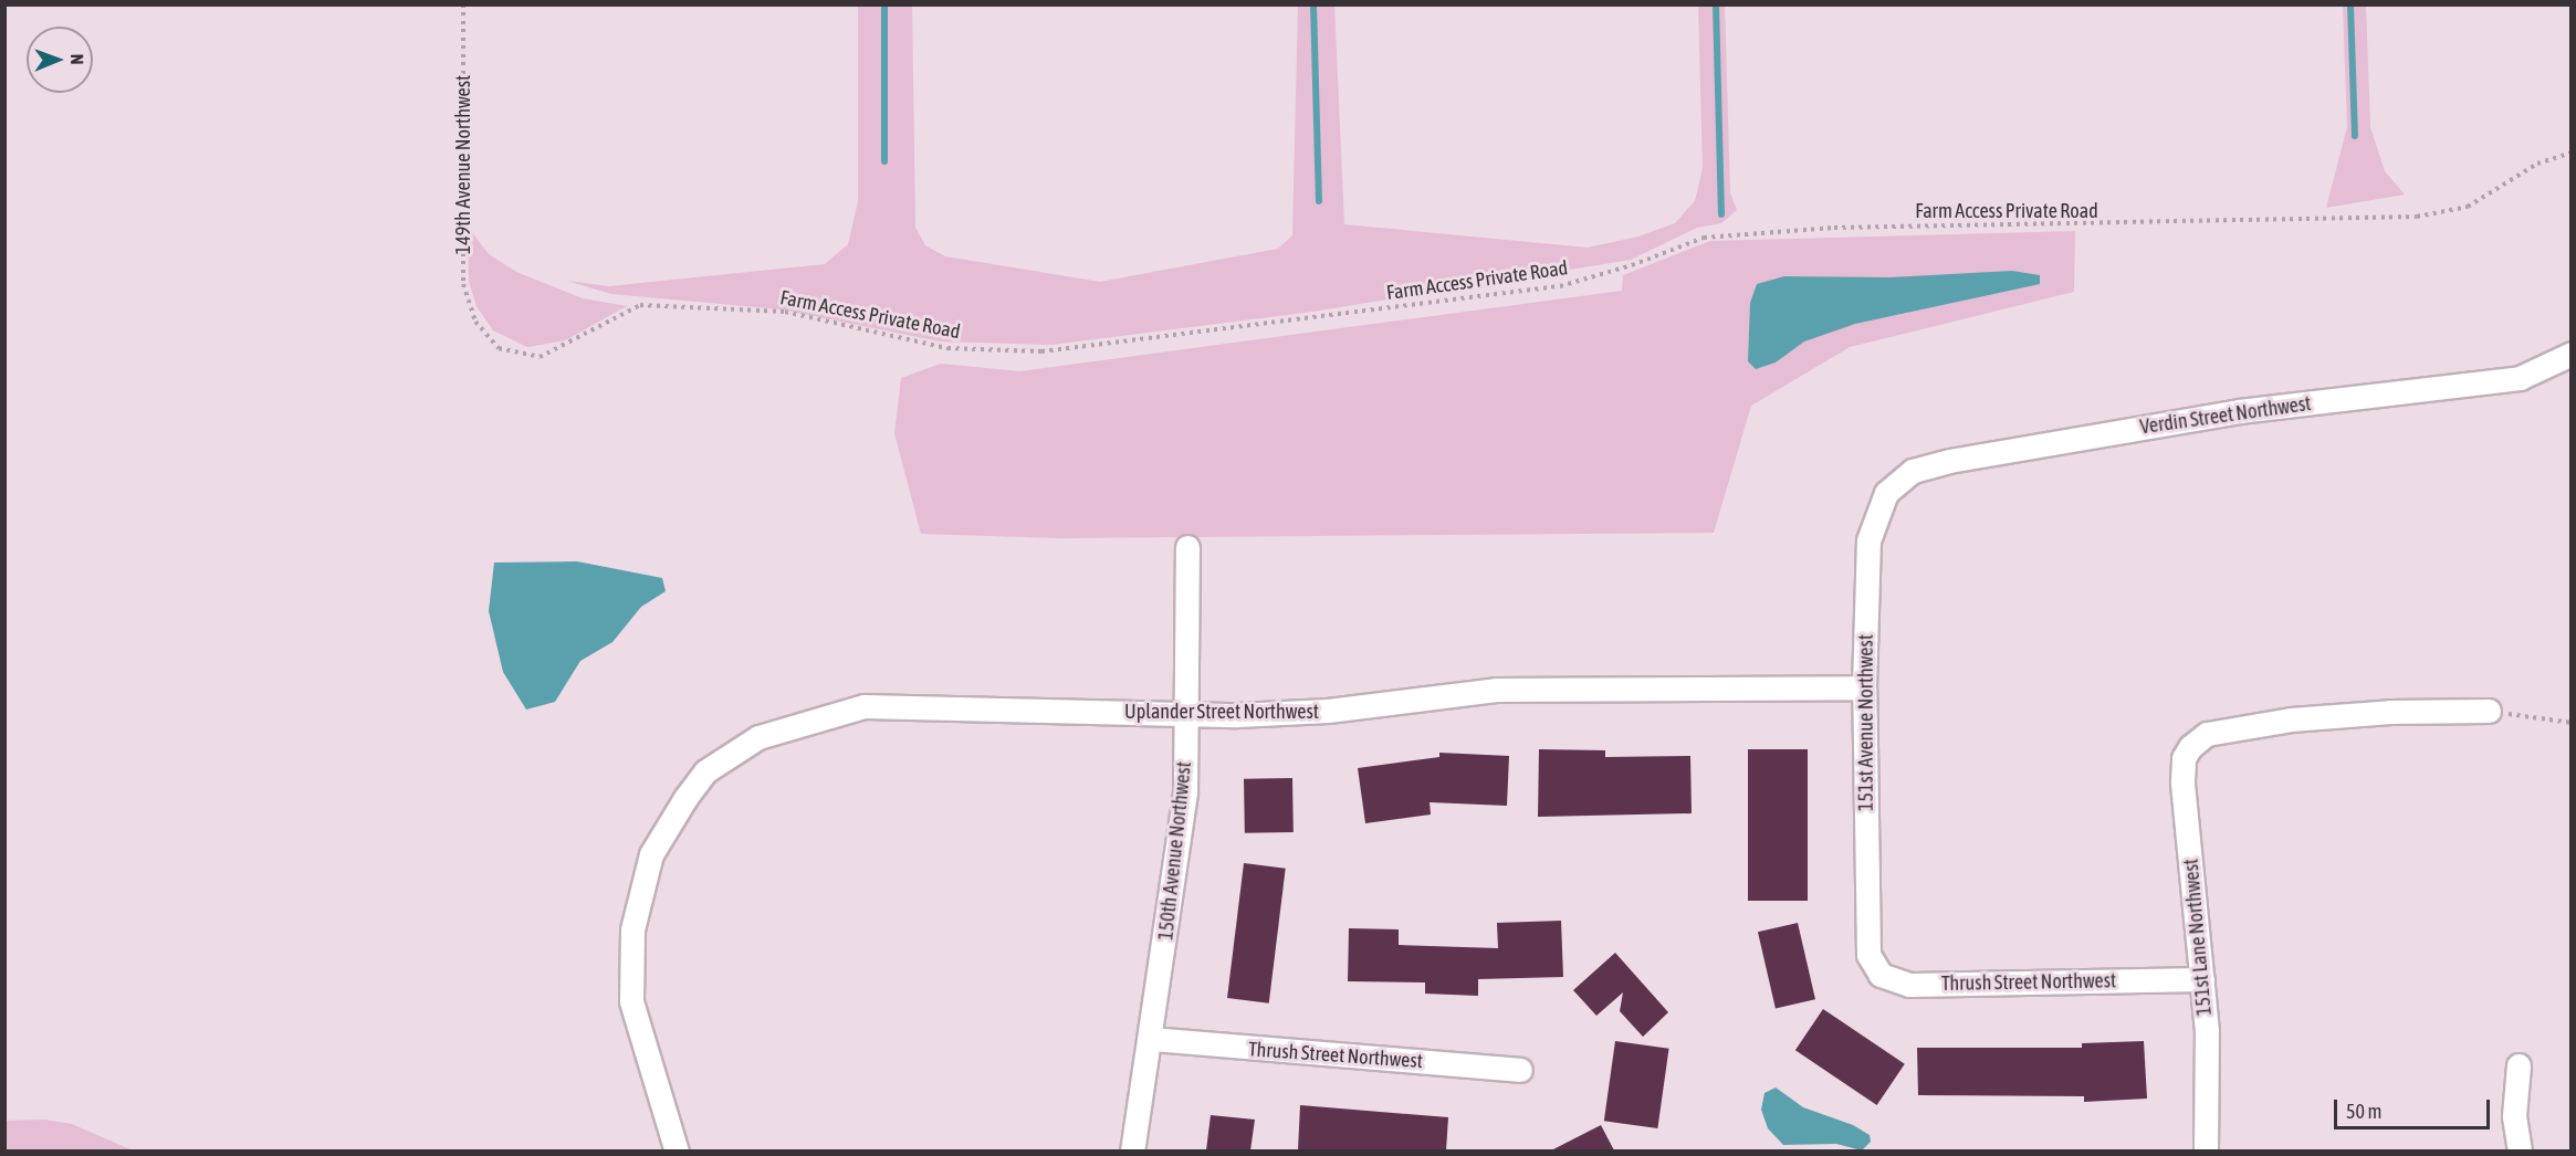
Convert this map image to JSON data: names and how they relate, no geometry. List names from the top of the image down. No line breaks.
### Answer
{"streets":{"street":["Verdin Street Northwest","Uplander Street Northwest","151st Avenue Northwest","150th Avenue Northwest","151st Lane Northwest","Thrush Street Northwest"],"path":["149th Avenue Northwest","Farm Access Private Road"]},"crossings":[["149th Avenue Northwest","Farm Access Private Road"],["Verdin Street Northwest","151st Avenue Northwest"],["Uplander Street Northwest","151st Avenue Northwest"],["Uplander Street Northwest","150th Avenue Northwest"],["151st Avenue Northwest","Thrush Street Northwest"],["150th Avenue Northwest","Thrush Street Northwest"],["151st Lane Northwest","Thrush Street Northwest"]],"scale_bar":"50 m","north":"right"}
